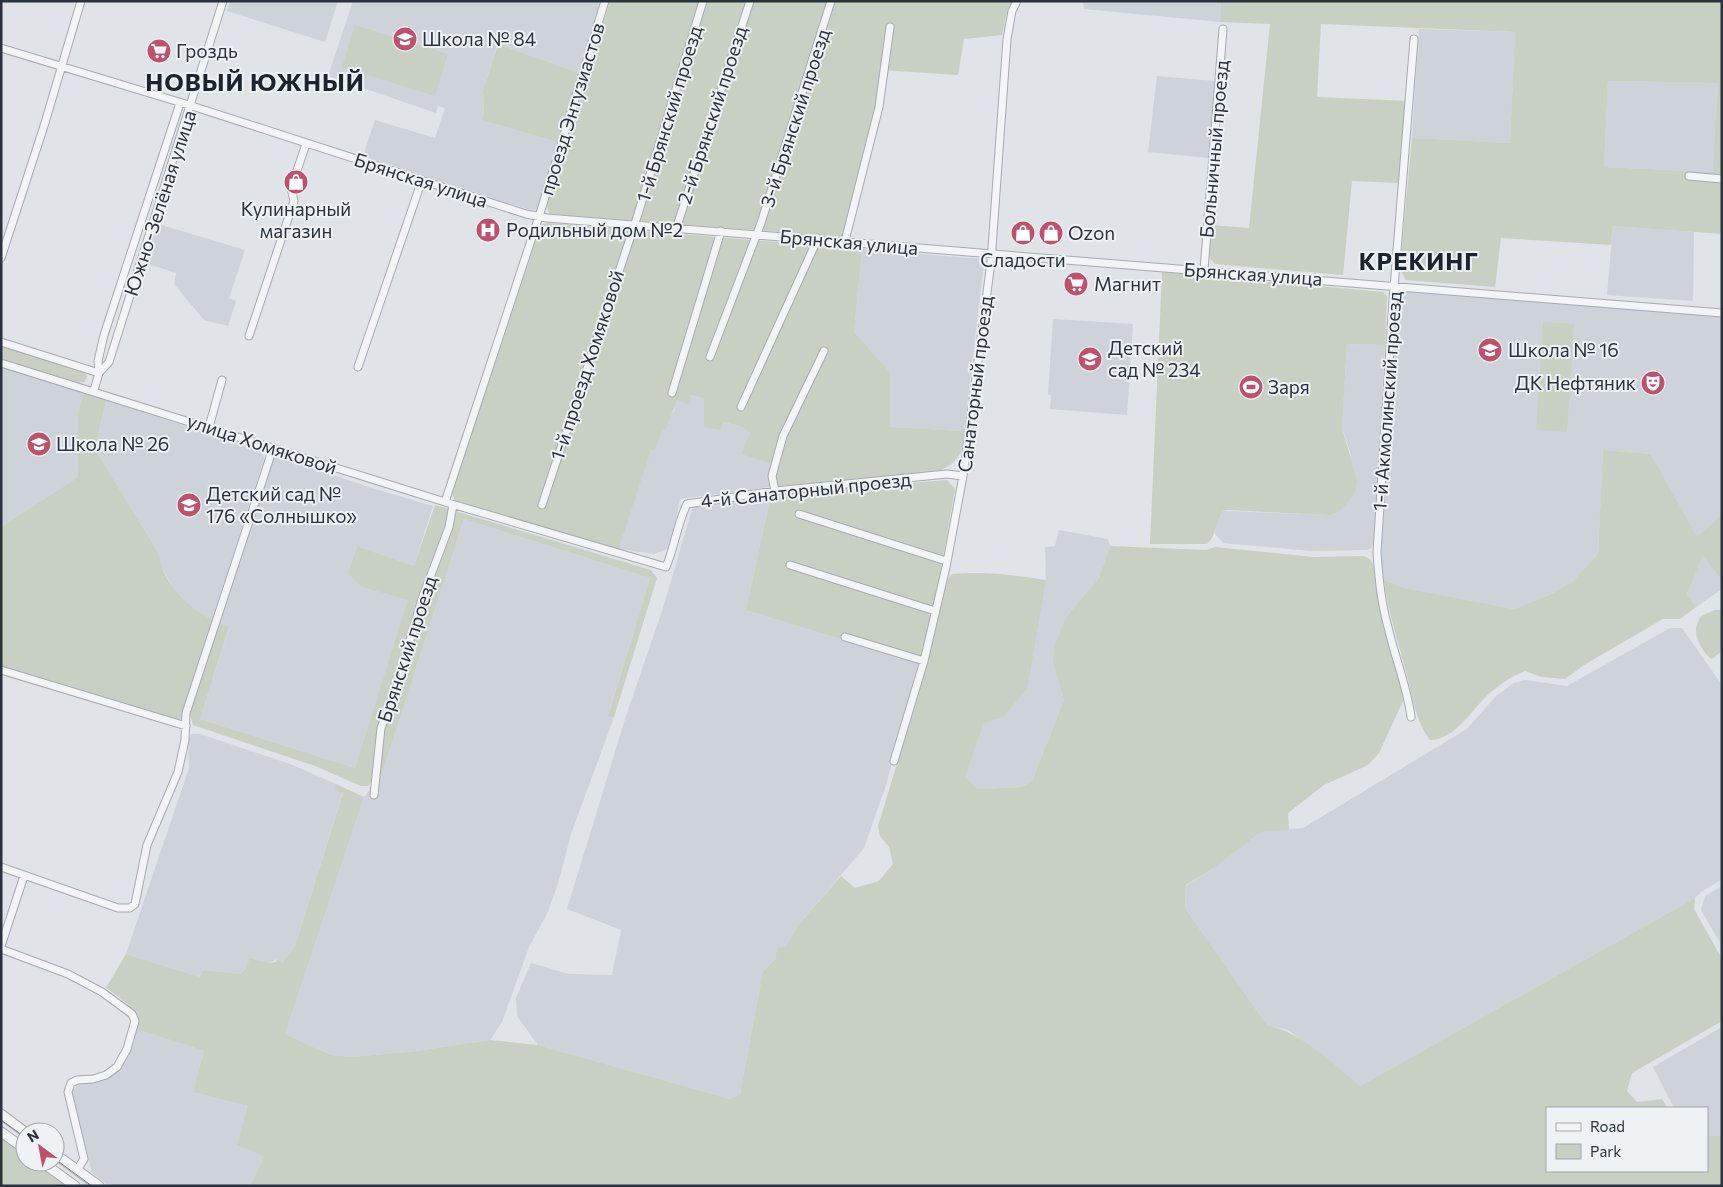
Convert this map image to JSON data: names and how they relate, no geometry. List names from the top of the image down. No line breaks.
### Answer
{"streets":{"street":["проезд Энтузиастов","1-й Брянский проезд","2-й Брянский проезд","3-й Брянский проезд","Больничный проезд","Брянская улица","Южно-Зелёная улица","1-й проезд Хомяковой","Санаторный проезд","1-й Акмолинский проезд","улица Хомяковой","4-й Санаторный проезд","Брянский проезд"]},"crossings":[["проезд Энтузиастов","Брянская улица"],["1-й Брянский проезд","Брянская улица"],["1-й Брянский проезд","1-й проезд Хомяковой"],["2-й Брянский проезд","Брянская улица"],["3-й Брянский проезд","Брянская улица"],["Больничный проезд","Брянская улица"],["Брянская улица","Южно-Зелёная улица"],["Брянская улица","1-й проезд Хомяковой"],["Брянская улица","Санаторный проезд"],["Брянская улица","1-й Акмолинский проезд"],["Южно-Зелёная улица","улица Хомяковой"],["Санаторный проезд","4-й Санаторный проезд"],["улица Хомяковой","4-й Санаторный проезд"],["улица Хомяковой","Брянский проезд"]],"districts":["НОВЫЙ ЮЖНЫЙ","КРЕКИНГ"],"places":{"school or university":["Школа № 84","Школа № 16","Детский сад № 234","Школа № 26","Детский сад № 176 «Солнышко»"],"supermarket":["Гроздь","Магнит"],"shop":["Кулинарный магазин","Сладости","Ozon"],"hospital":["Родильный дом №2"],"theatre":["ДК Нефтяник"],"sports":["Заря"]},"legend":["Road","Park"],"north":"top left"}
